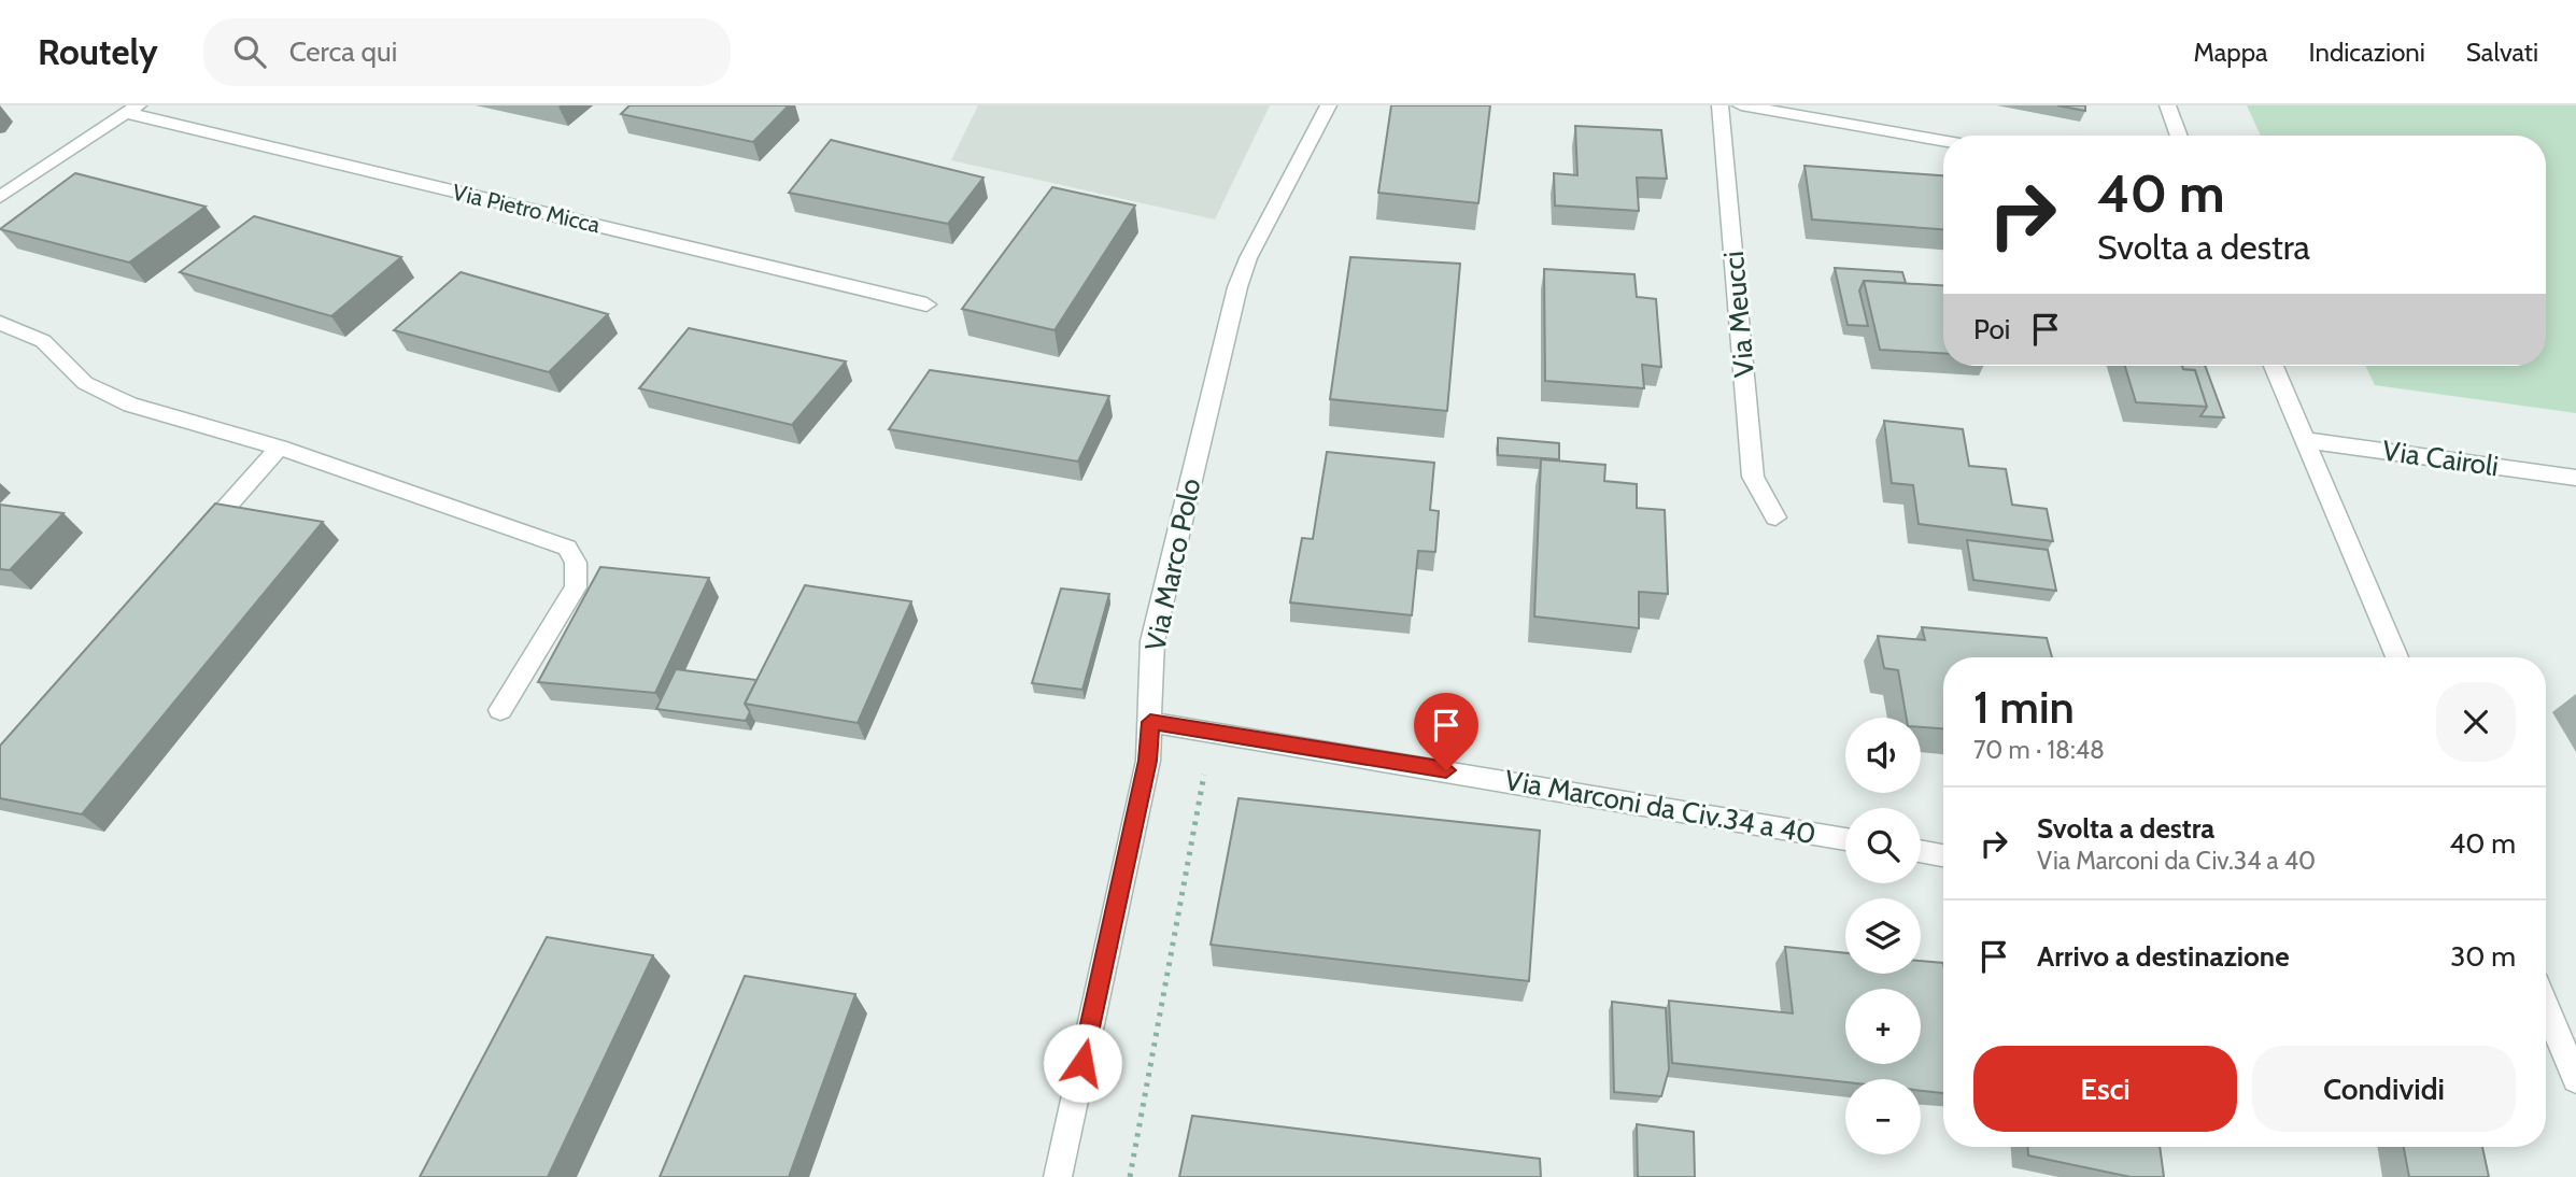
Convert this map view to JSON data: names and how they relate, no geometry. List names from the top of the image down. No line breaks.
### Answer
{"streets":{"street":["Via Pietro Micca","Via Meucci","Via Cairoli","Via Marco Polo","Via Marconi da Civ.34 a 40"]},"crossings":[["Via Marco Polo","Via Marconi da Civ.34 a 40"]],"page":{"header":"Routely","search":"Cerca qui","nav":["Mappa","Indicazioni","Salvati"],"turn":["40 m","Svolta a destra"],"then":"Poi","heading":["1 min","70 m · 18:48"],"map_buttons":["+","−"],"list":[{"name":"Svolta a destra","note":"Via Marconi da Civ.34 a 40","value":"40 m"},{"name":"Arrivo a destinazione","value":"30 m"}],"buttons":["Esci","Condividi"]}}
